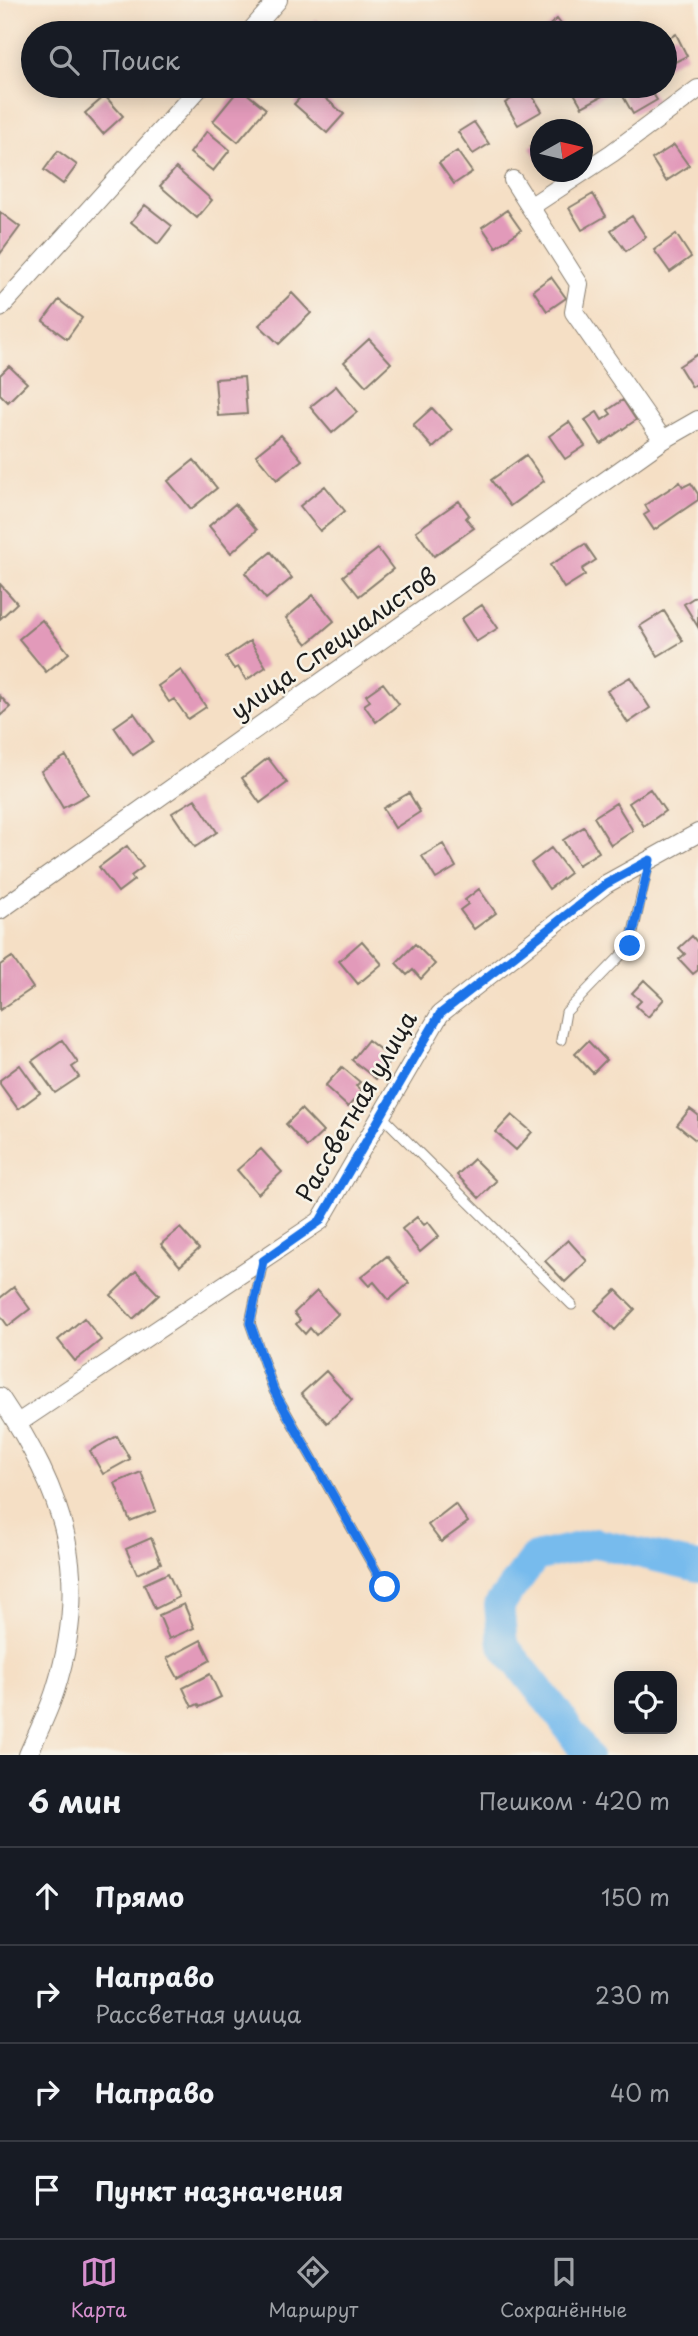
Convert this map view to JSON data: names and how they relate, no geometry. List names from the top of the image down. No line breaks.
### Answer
{"streets":{"street":["улица Специалистов","Рассветная улица"]},"north":"right","page":{"search":"Поиск","heading":["6 мин","Пешком · 420 m"],"list":[["Прямо","150 m"],["Направо","Рассветная улица","230 m"],["Направо","40 m"],"Пункт назначения"],"nav":["Карта","Маршрут","Сохранённые"]}}
